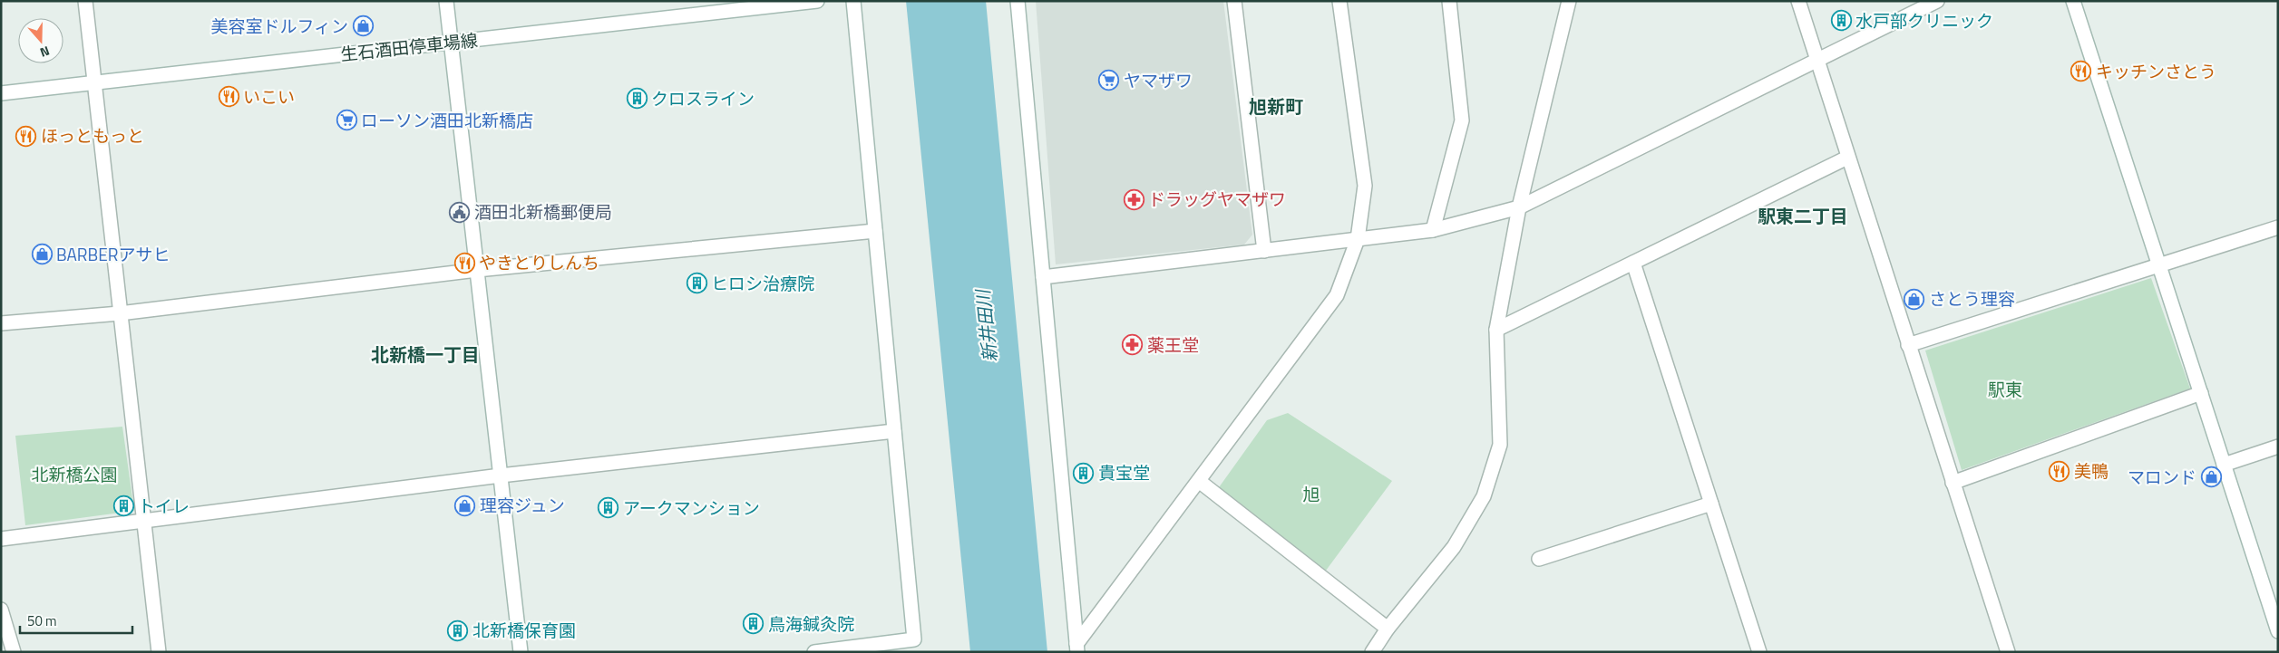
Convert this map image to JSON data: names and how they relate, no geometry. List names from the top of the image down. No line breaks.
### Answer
{"streets":{"street":["生石酒田停車場線"]},"districts":["旭新町","駅東二丁目","北新橋一丁目"],"water":["新井田川"],"parks":["駅東","北新橋公園","旭"],"places":{"building":["水戸部クリニック","クロスライン","ヒロシ治療院","貴宝堂","トイレ","アークマンション","鳥海鍼灸院","北新橋保育園"],"shop":["美容室ドルフィン","BARBERアサヒ","さとう理容","マロンド","理容ジュン"],"restaurant":["キッチンさとう","いこい","ほっともっと","やきとりしんち","美鴨"],"supermarket":["ヤマザワ","ローソン酒田北新橋店"],"pharmacy":["ドラッグヤマザワ","薬王堂"],"public building":["酒田北新橋郵便局"]},"scale_bar":"50 m","north":"bottom"}
